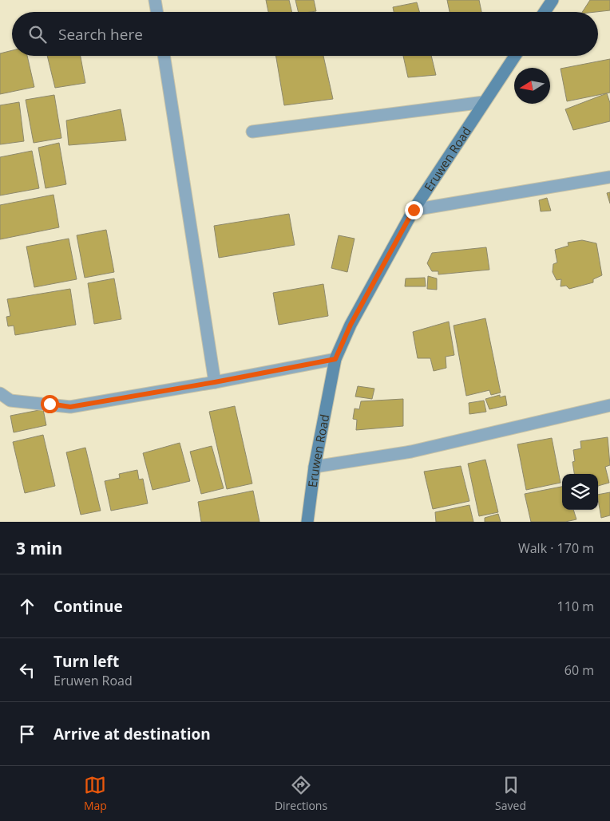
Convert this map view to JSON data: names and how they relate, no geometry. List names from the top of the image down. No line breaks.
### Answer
{"streets":{"street":["Eruwen Road"]},"north":"left","page":{"search":"Search here","heading":["3 min","Walk · 170 m"],"list":[["Continue","110 m"],["Turn left","Eruwen Road","60 m"],"Arrive at destination"],"nav":["Map","Directions","Saved"]}}
